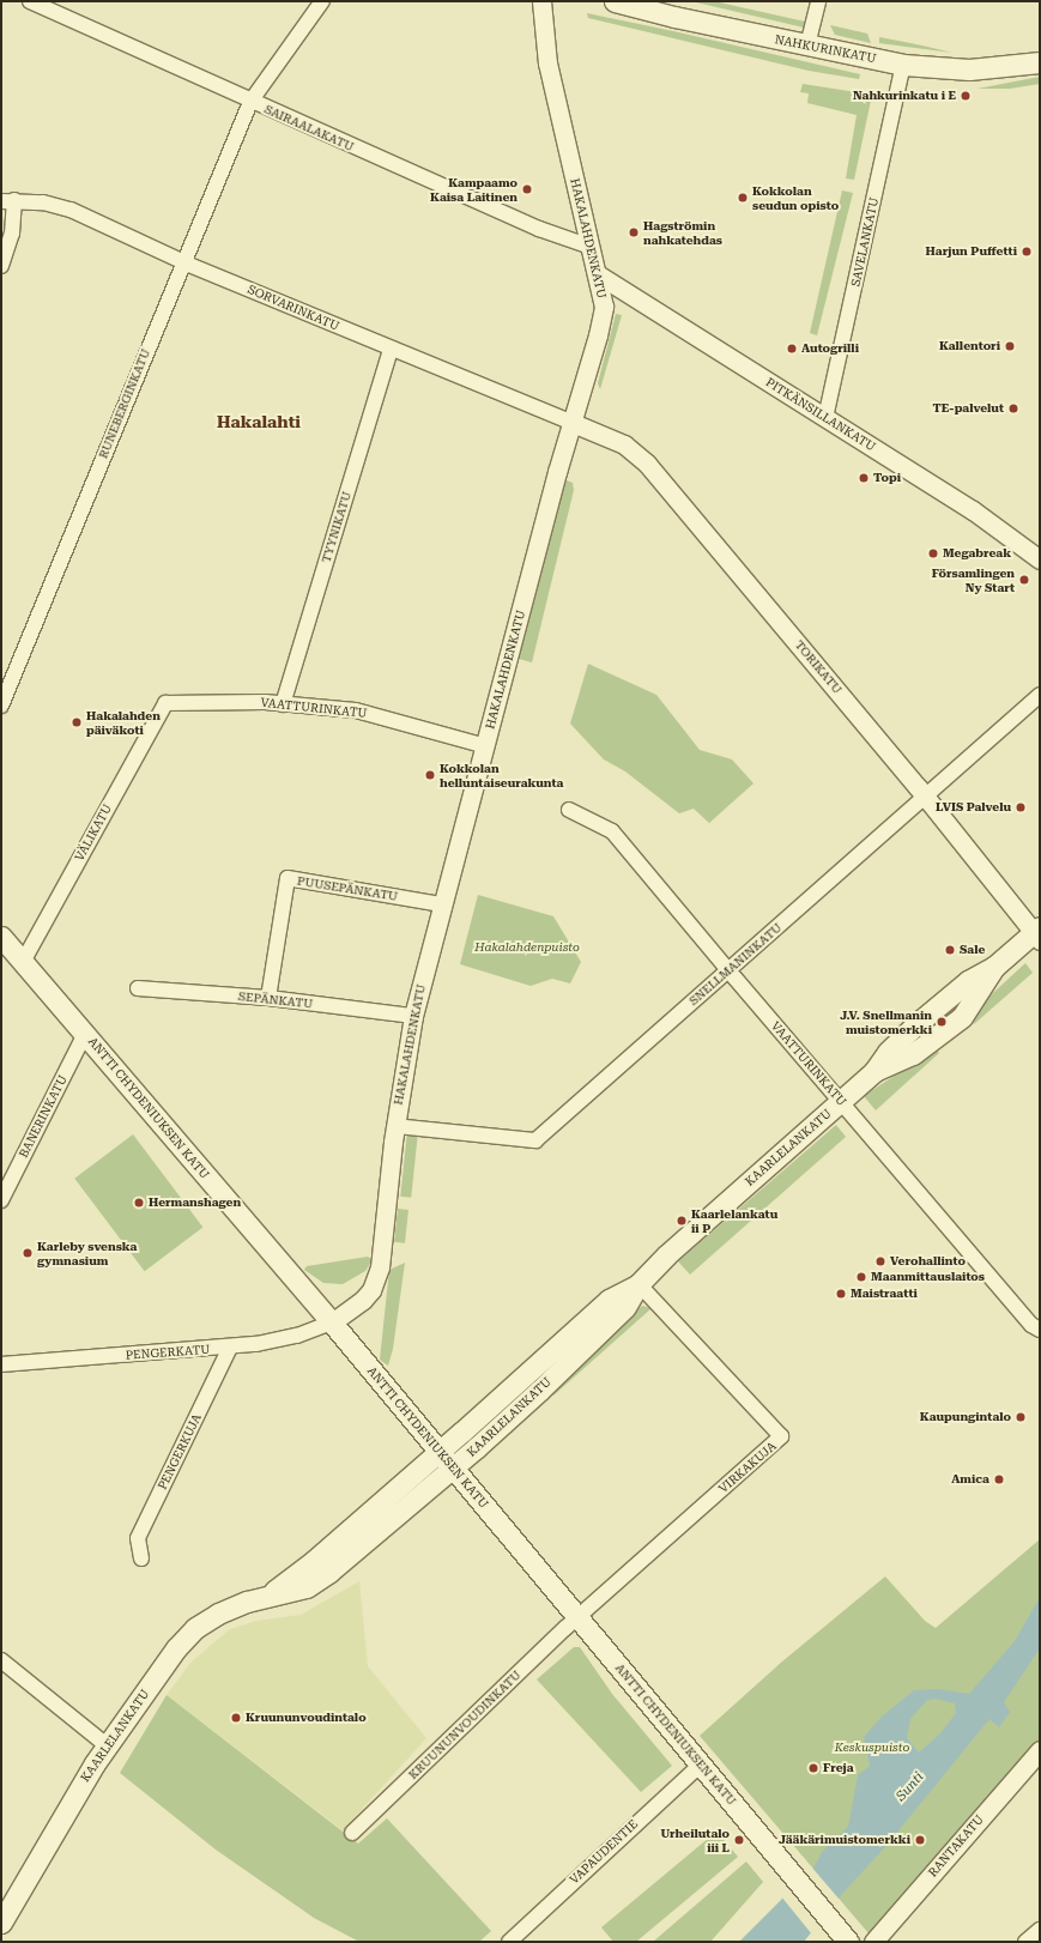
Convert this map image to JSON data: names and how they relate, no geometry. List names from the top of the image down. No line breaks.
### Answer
{"streets":{"main road":["NAHKURINKATU","ANTTI CHYDENIUKSEN KATU","KAARLELANKATU"],"street":["SAIRAALAKATU","HAKALAHDENKATU","SAVELANKATU","SORVARINKATU","RUNEBERGINKATU","PITKÄNSILLANKATU","TYYNIKATU","TORIKATU","VAATTURINKATU","VÄLIKATU","PUUSEPÄNKATU","SNELLMANINKATU","SEPÄNKATU","BANERINKATU","PENGERKATU","PENGERKUJA","VIRKAKUJA","KRUUNUNVOUDINKATU","RANTAKATU","VAPAUDENTIE"]},"crossings":[["NAHKURINKATU","SAVELANKATU"],["SAIRAALAKATU","HAKALAHDENKATU"],["SAIRAALAKATU","RUNEBERGINKATU"],["HAKALAHDENKATU","SORVARINKATU"],["HAKALAHDENKATU","PITKÄNSILLANKATU"],["HAKALAHDENKATU","TORIKATU"],["HAKALAHDENKATU","VAATTURINKATU"],["HAKALAHDENKATU","PUUSEPÄNKATU"],["HAKALAHDENKATU","SNELLMANINKATU"],["HAKALAHDENKATU","SEPÄNKATU"],["HAKALAHDENKATU","ANTTI CHYDENIUKSEN KATU"],["HAKALAHDENKATU","PENGERKATU"],["SAVELANKATU","PITKÄNSILLANKATU"],["SORVARINKATU","RUNEBERGINKATU"],["SORVARINKATU","TYYNIKATU"],["SORVARINKATU","TORIKATU"],["TYYNIKATU","VAATTURINKATU"],["TORIKATU","SNELLMANINKATU"],["TORIKATU","KAARLELANKATU"],["VAATTURINKATU","VÄLIKATU"],["VAATTURINKATU","SNELLMANINKATU"],["VAATTURINKATU","KAARLELANKATU"],["VÄLIKATU","ANTTI CHYDENIUKSEN KATU"],["PUUSEPÄNKATU","SEPÄNKATU"],["ANTTI CHYDENIUKSEN KATU","BANERINKATU"],["ANTTI CHYDENIUKSEN KATU","KAARLELANKATU"],["ANTTI CHYDENIUKSEN KATU","PENGERKATU"],["ANTTI CHYDENIUKSEN KATU","VIRKAKUJA"],["ANTTI CHYDENIUKSEN KATU","KRUUNUNVOUDINKATU"],["ANTTI CHYDENIUKSEN KATU","VAPAUDENTIE"],["KAARLELANKATU","VIRKAKUJA"],["PENGERKATU","PENGERKUJA"],["VIRKAKUJA","KRUUNUNVOUDINKATU"]],"districts":["Hakalahti"],"water":["Sunti"],"parks":["Hakalahdenpuisto","Keskuspuisto"],"places":["Nahkurinkatu i E","Kampaamo Kaisa Laitinen","Kokkolan seudun opisto","Hagströmin nahkatehdas","Harjun Puffetti","Kallentori","Autogrilli","TE-palvelut","Topi","Megabreak","Församlingen Ny Start","Hakalahden päiväkoti","Kokkolan helluntaiseurakunta","LVIS Palvelu","Sale","J.V. Snellmanin muistomerkki","Hermanshagen","Kaarlelankatu ii P","Karleby svenska gymnasium","Verohallinto","Maanmittauslaitos","Maistraatti","Kaupungintalo","Amica","Kruununvoudintalo","Freja","Urheilutalo iii L","Jääkärimuistomerkki"]}
